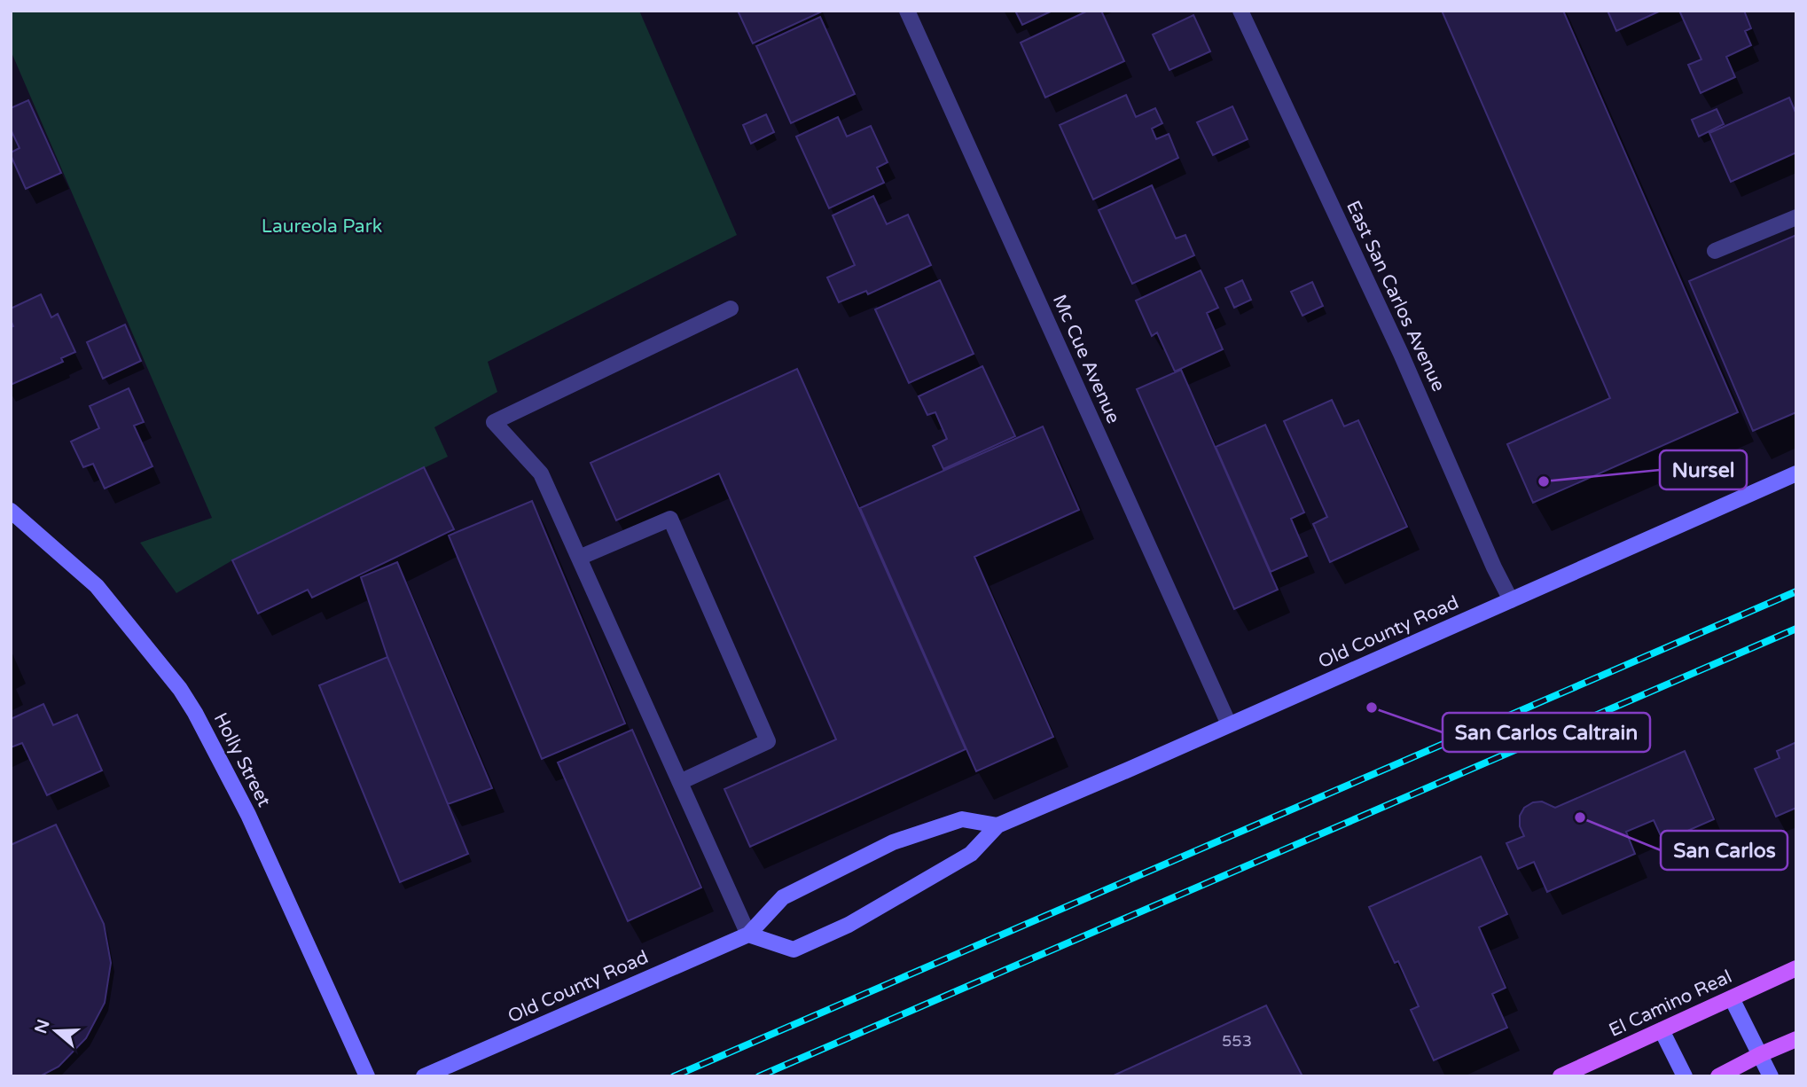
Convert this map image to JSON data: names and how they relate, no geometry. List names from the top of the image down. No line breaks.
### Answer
{"streets":{"main road":["Old County Road","Holly Street","El Camino Real"],"street":["East San Carlos Avenue","Mc Cue Avenue"]},"crossings":[["East San Carlos Avenue","Old County Road"],["Mc Cue Avenue","Old County Road"]],"parks":["Laureola Park"],"places":["Nursel","San Carlos Caltrain","San Carlos"],"house_numbers":["553"],"north":"left"}
